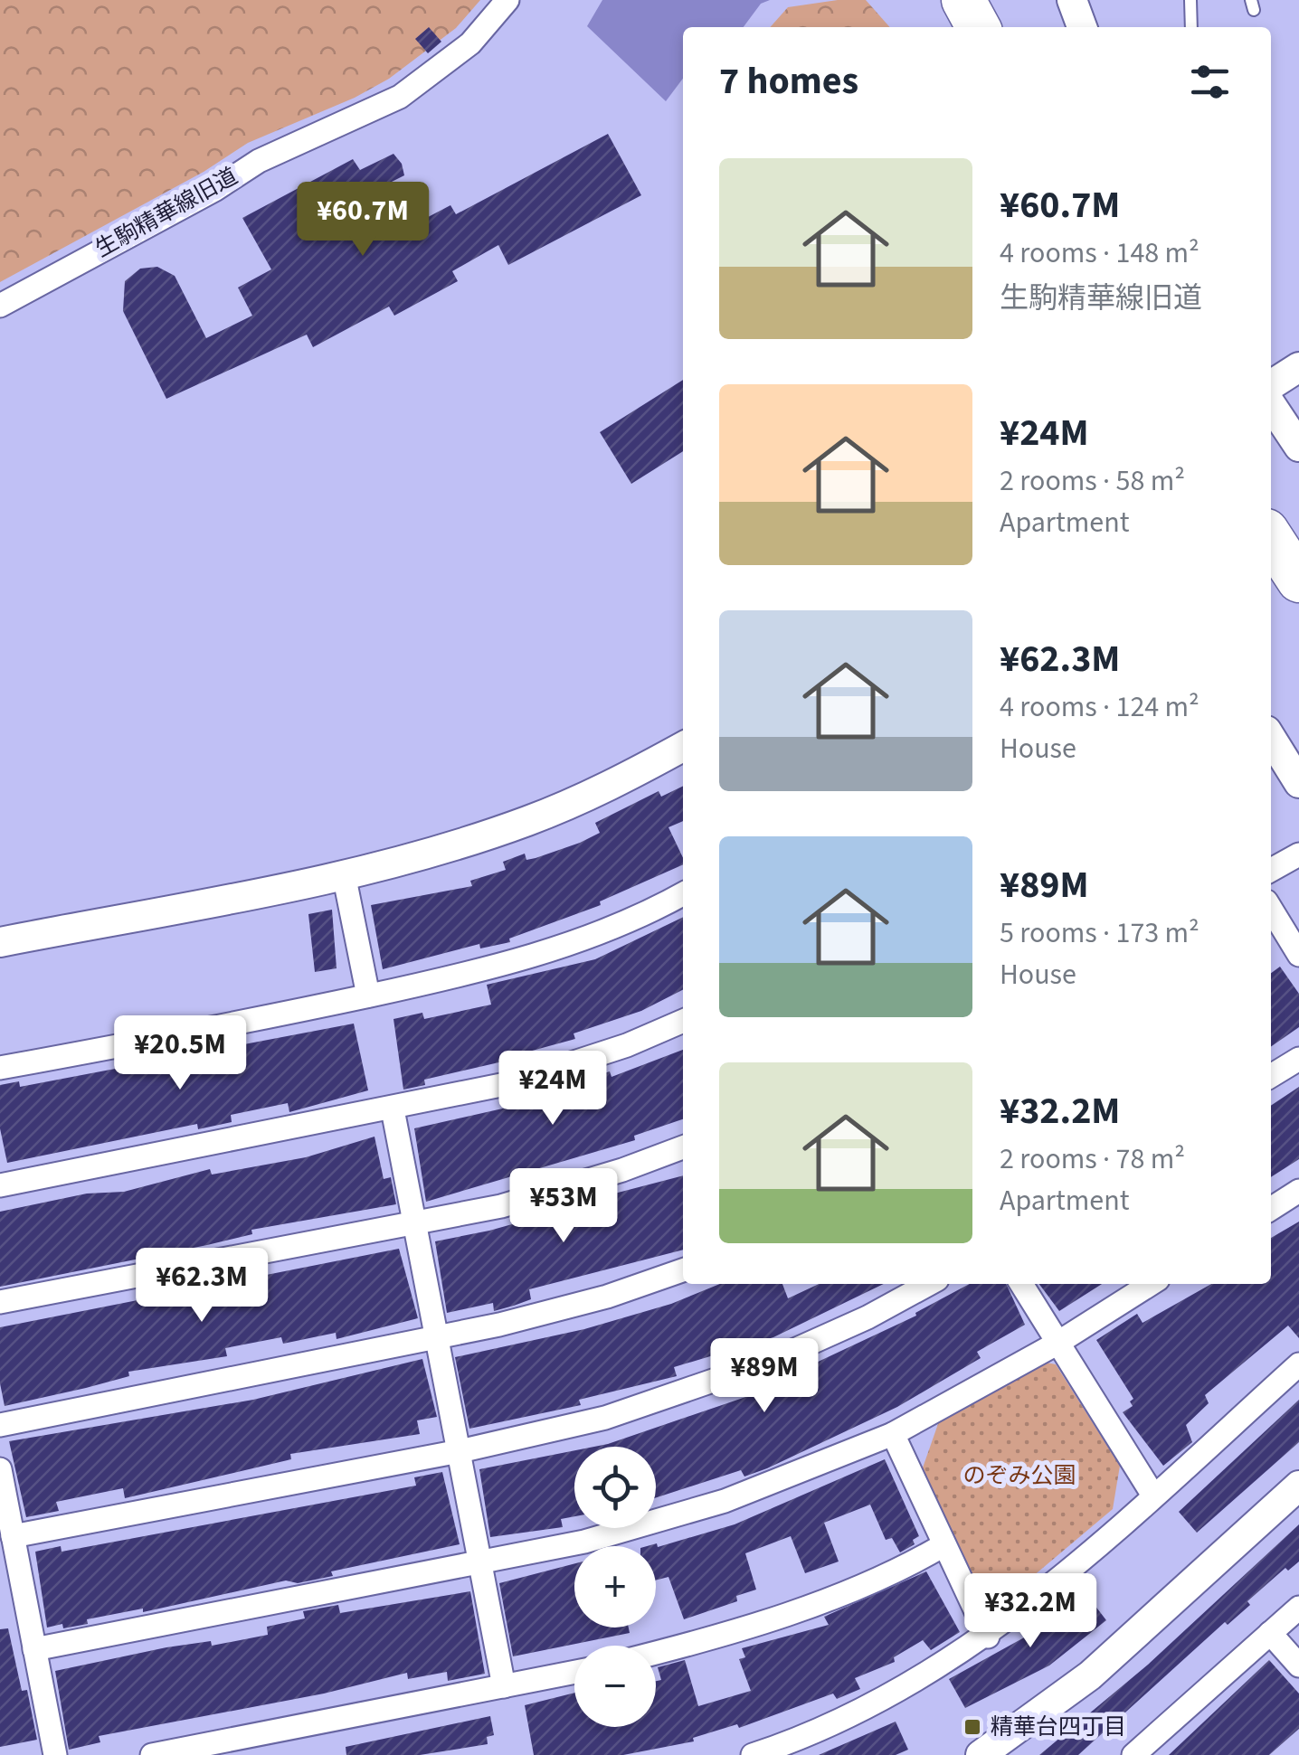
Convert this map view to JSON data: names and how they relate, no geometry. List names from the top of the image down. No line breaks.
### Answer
{"streets":{"street":["生駒精華線旧道"]},"parks":["のぞみ公園"],"places":{"transit":["精華台四丁目"]},"page":{"heading":"7 homes","list":[{"name":"¥60.7M","note":"4 rooms · 148 m² · 生駒精華線旧道"},{"name":"¥24M","note":"2 rooms · 58 m² · Apartment"},{"name":"¥62.3M","note":"4 rooms · 124 m² · House"},{"name":"¥89M","note":"5 rooms · 173 m² · House"},{"name":"¥32.2M","note":"2 rooms · 78 m² · Apartment"}],"price":["¥60.7M","¥20.5M","¥24M","¥53M","¥62.3M","¥89M","¥32.2M"],"map_buttons":["+","−"]}}
